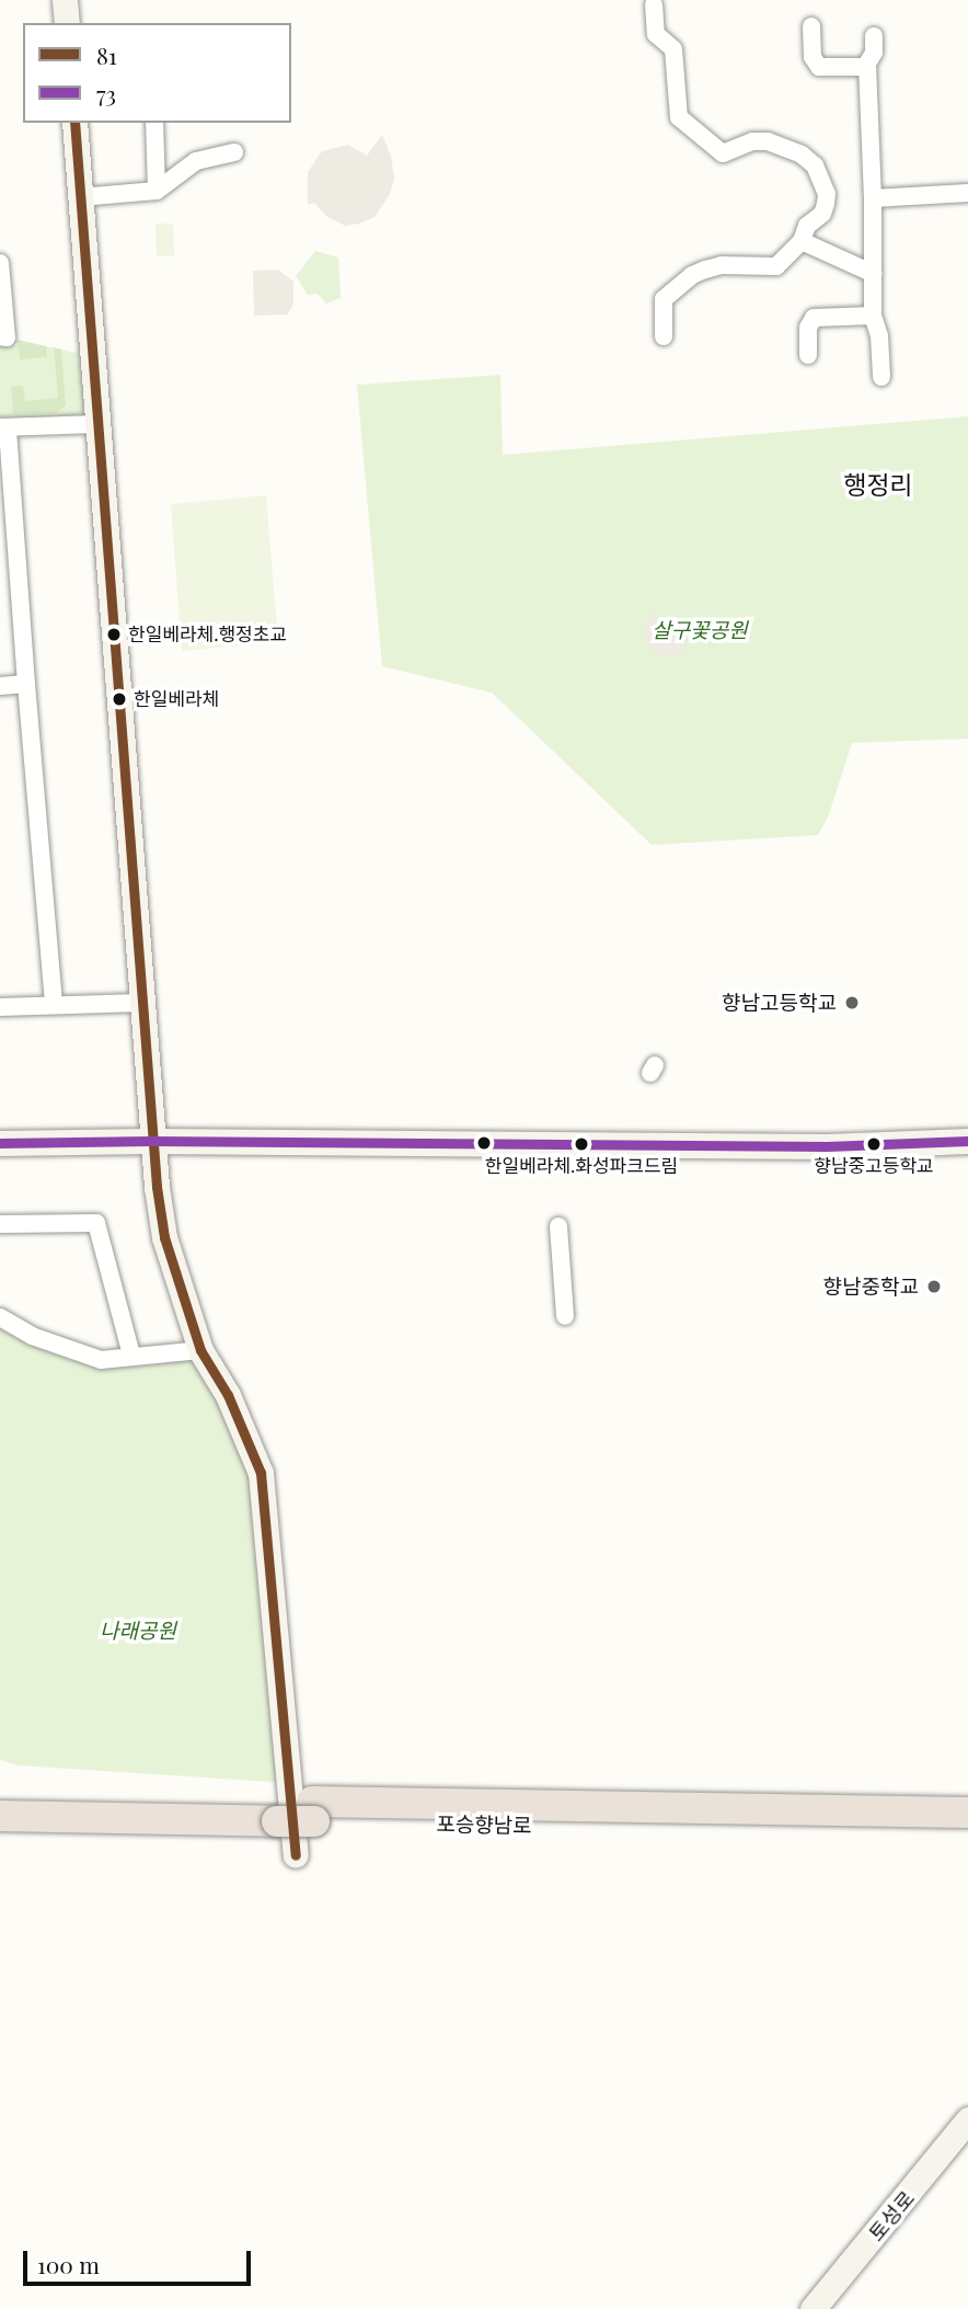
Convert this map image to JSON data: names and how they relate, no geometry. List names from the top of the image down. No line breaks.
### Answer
{"streets":{"highway":["포승향남로"],"street":["토성로"]},"districts":["행정리"],"parks":["살구꽃공원","나래공원"],"places":["한일베라체.행정초교","한일베라체","향남고등학교","한일베라체.화성파크드림","향남중고등학교","향남중학교"],"lines":["transit line 81","transit line 73"],"legend":["81","73"],"scale_bar":"100 m"}
